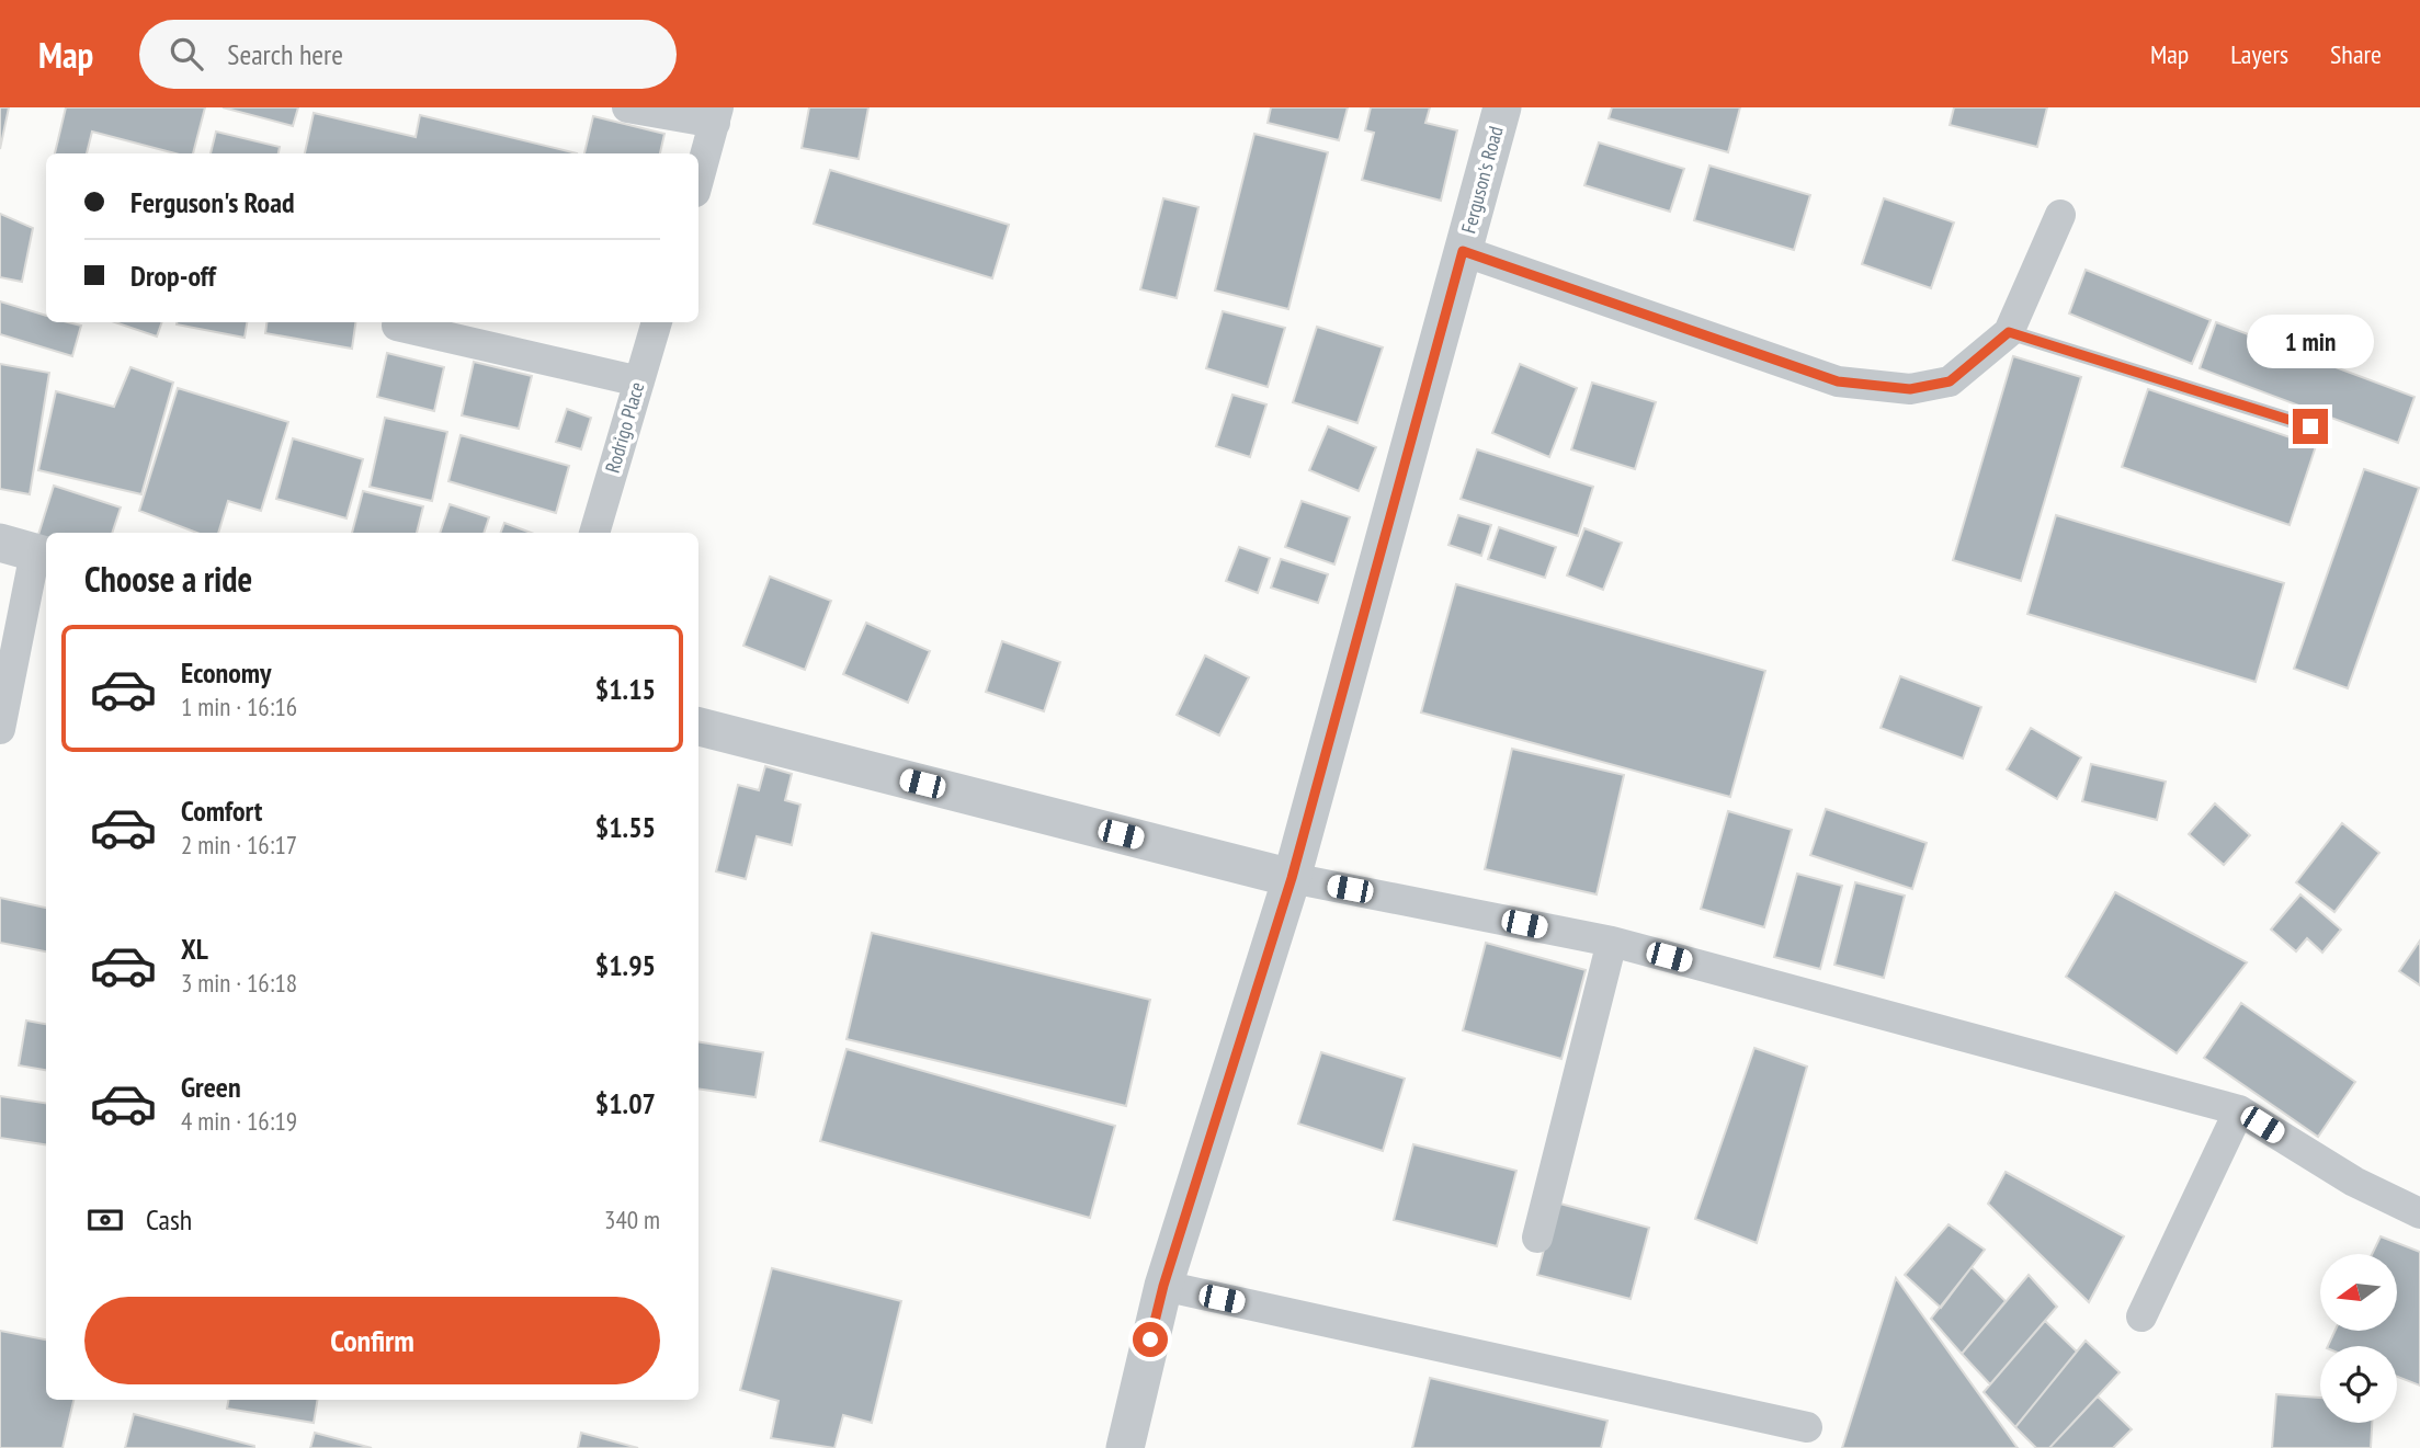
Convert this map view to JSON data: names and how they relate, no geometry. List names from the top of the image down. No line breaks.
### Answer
{"streets":{"street":["Ferguson's Road","Rodrigo Place"]},"north":"left","page":{"header":"Map","search":"Search here","nav":["Map","Layers","Share"],"banner":["Ferguson's Road","Drop-off"],"bubble":"1 min","heading":"Choose a ride","list":[{"name":"Economy","note":"1 min · 16:16","value":"$1.15"},{"name":"Comfort","note":"2 min · 16:17","value":"$1.55"},{"name":"XL","note":"3 min · 16:18","value":"$1.95"},{"name":"Green","note":"4 min · 16:19","value":"$1.07"}],"pay":["Cash","340 m"],"buttons":"Confirm"}}
